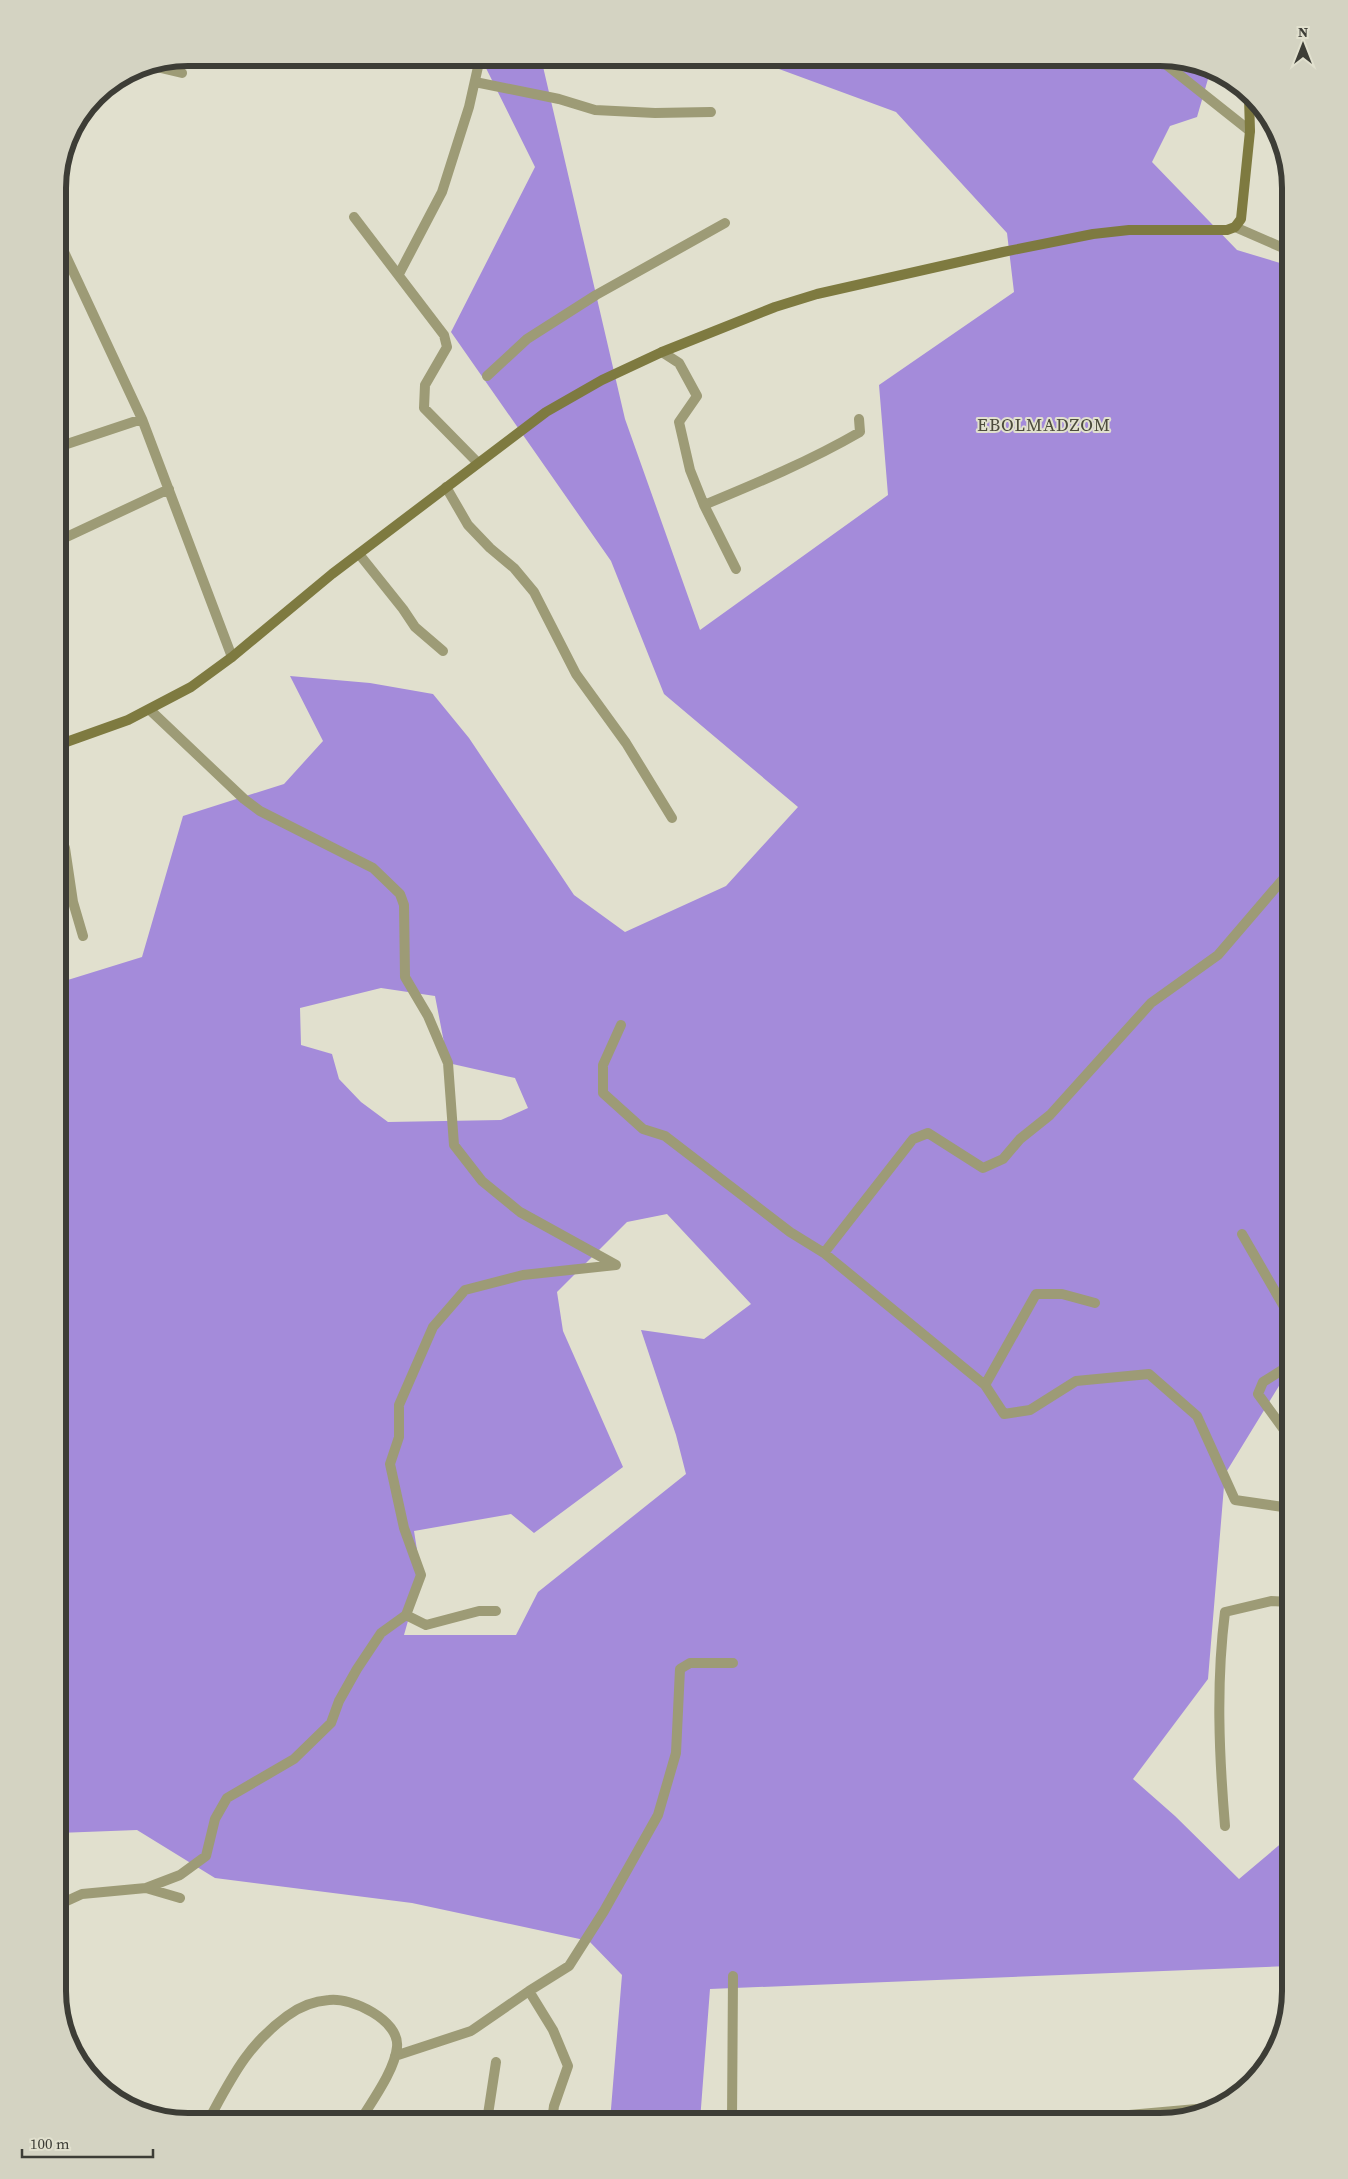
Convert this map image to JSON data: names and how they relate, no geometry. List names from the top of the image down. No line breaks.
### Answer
{"districts":["EBOLMADZOM"],"scale_bar":"100 m","north":"top"}
